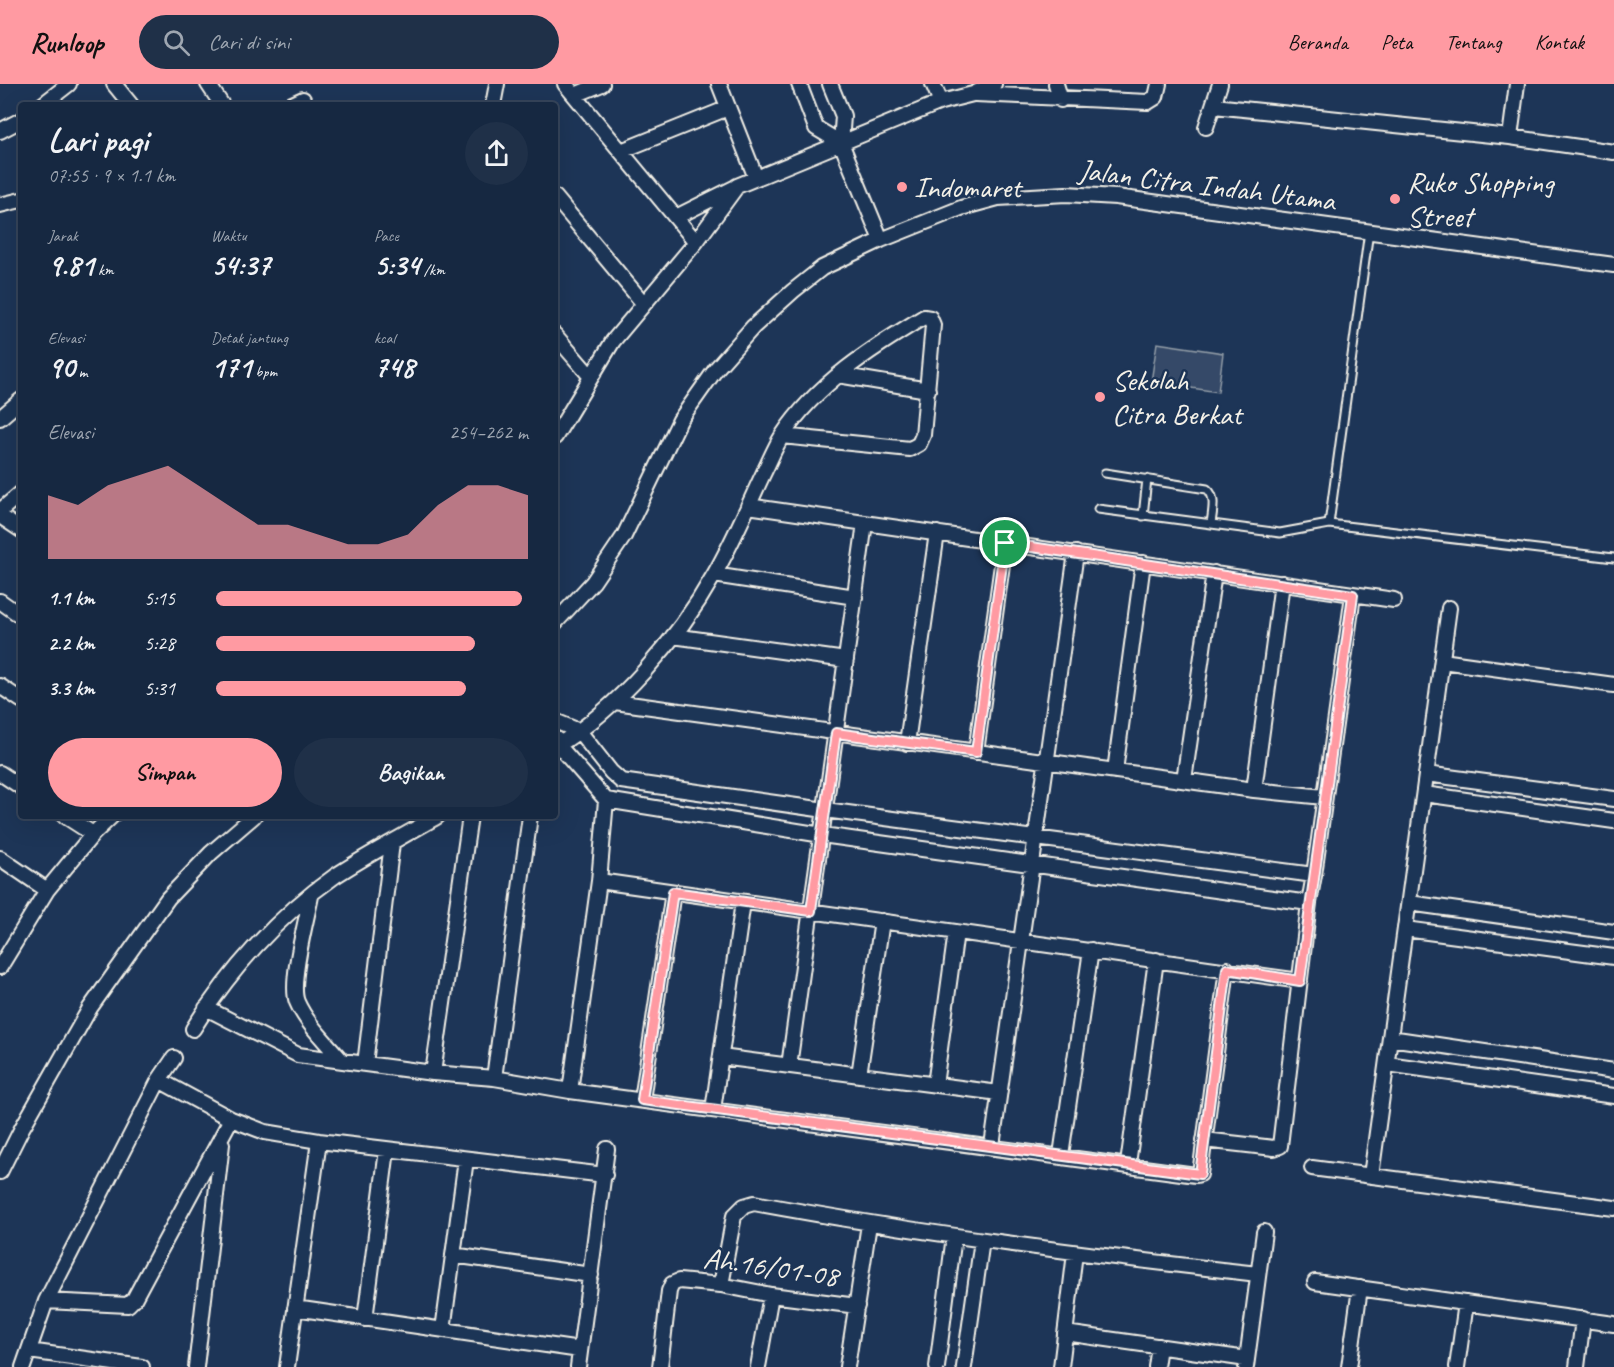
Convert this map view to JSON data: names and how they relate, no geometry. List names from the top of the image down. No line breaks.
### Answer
{"streets":{"street":["Jalan Citra Indah Utama","Ah.16/01-08"]},"places":["Indomaret","Ruko Shopping Street","Sekolah Citra Berkat"],"page":{"header":"Runloop","search":"Cari di sini","nav":["Beranda","Peta","Tentang","Kontak"],"heading":["Lari pagi","07:55 · 9 × 1.1 km"],"stats":[["Jarak","9.81 km"],["Waktu","54:37"],["Pace","5:34 /km"],["Elevasi","90 m"],["Detak jantung","171 bpm"],["kcal","748"]],"chart":["Elevasi","254–262 m"],"list":[{"name":"1.1 km","note":"5:15"},{"name":"2.2 km","note":"5:28"},{"name":"3.3 km","note":"5:31"}],"buttons":["Simpan","Bagikan"]}}
